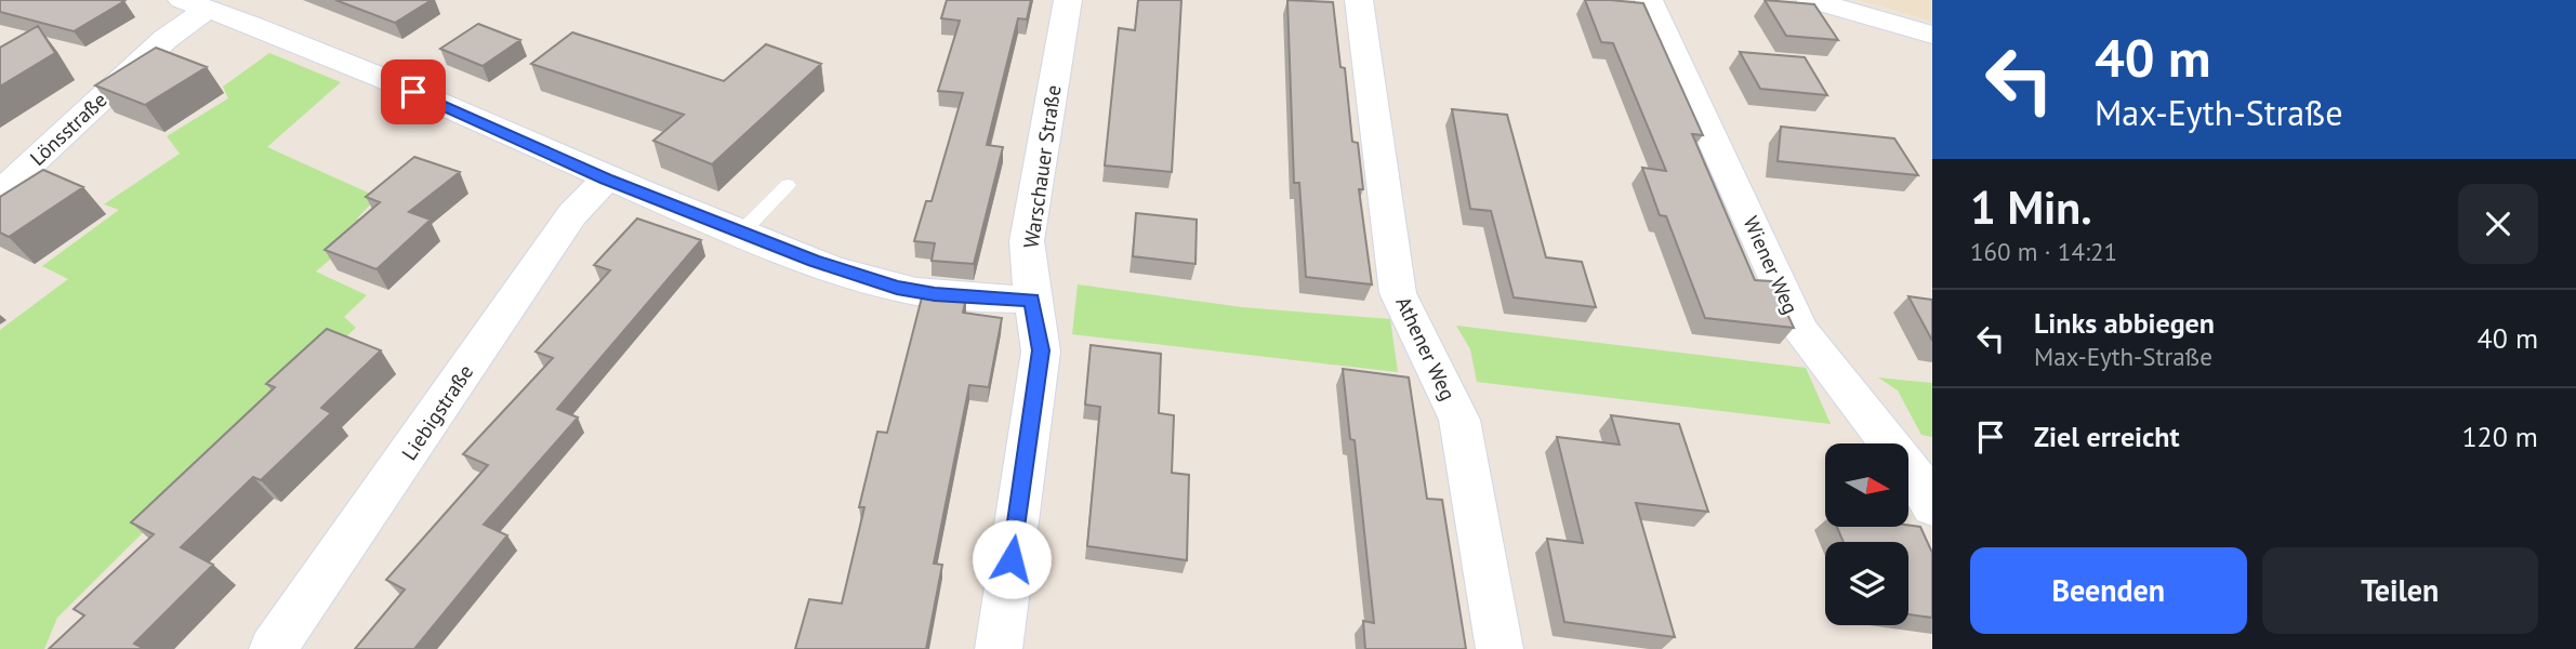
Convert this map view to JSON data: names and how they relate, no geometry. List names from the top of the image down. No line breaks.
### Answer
{"streets":{"street":["Lönsstraße","Warschauer Straße","Wiener Weg","Athener Weg","Liebigstraße"]},"north":"right","page":{"turn":["40 m","Max-Eyth-Straße"],"heading":["1 Min.","160 m · 14:21"],"list":[{"name":"Links abbiegen","note":"Max-Eyth-Straße","value":"40 m"},{"name":"Ziel erreicht","value":"120 m"}],"buttons":["Beenden","Teilen"]}}
